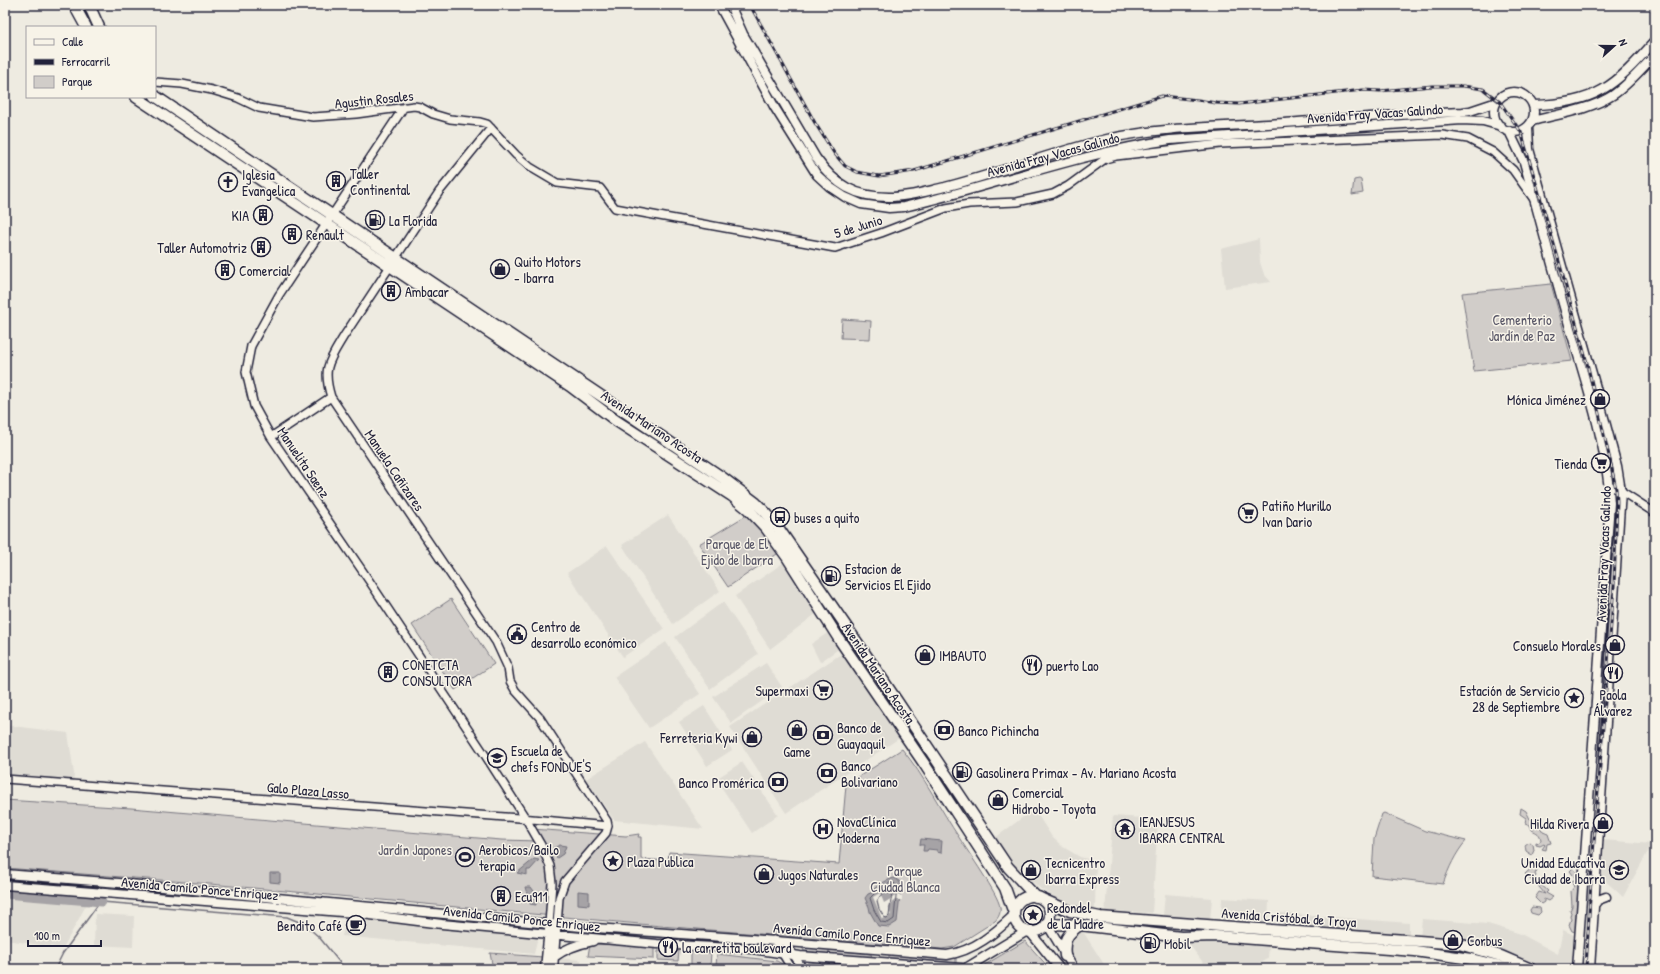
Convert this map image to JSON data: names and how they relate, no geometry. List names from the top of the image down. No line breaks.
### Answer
{"streets":{"highway":["Avenida Mariano Acosta","Avenida Cristóbal de Troya"],"main road":["Avenida Fray Vacas Galindo","Avenida Camilo Ponce Enriquez"],"street":["Agustin Rosales","5 de Junio","Manuelita Saenz","Manuela Cañizares","Galo Plaza Lasso"]},"crossings":[["Agustin Rosales","5 de Junio"],["Agustin Rosales","Manuelita Saenz"],["Agustin Rosales","Manuela Cañizares"],["Avenida Fray Vacas Galindo","5 de Junio"],["Avenida Mariano Acosta","Manuelita Saenz"],["Avenida Mariano Acosta","Manuela Cañizares"],["Avenida Mariano Acosta","Avenida Camilo Ponce Enriquez"],["Avenida Mariano Acosta","Avenida Cristóbal de Troya"],["Manuelita Saenz","Galo Plaza Lasso"],["Manuelita Saenz","Avenida Camilo Ponce Enriquez"],["Manuela Cañizares","Galo Plaza Lasso"],["Avenida Camilo Ponce Enriquez","Avenida Cristóbal de Troya"]],"parks":["Cementerio Jardín de Paz","Parque de El Ejido de Ibarra","Jardín Japones","Parque Ciudad Blanca"],"places":{"building":["Taller Continental","KIA","Renault","Taller Automotriz","Comercial","Ambacar","CONETCTA CONSULTORA","Ecu911"],"church":["Iglesia Evangelica"],"fuel station":["La Florida","Estacion de Servicios El Ejido","Gasolinera Primax - Av. Mariano Acosta","Mobil"],"shop":["Quito Motors - Ibarra","Mónica Jiménez","Consuelo Morales","IMBAUTO","Game","Ferreteria Kywi","Comercial Hidrobo - Toyota","Hilda Rivera","Tecnicentro Ibarra Express","Jugos Naturales","Corbus"],"supermarket":["Tienda","Patiño Murillo Ivan Dario","Supermaxi"],"bus stop":["buses a quito"],"public building":["Centro de desarrollo económico"],"restaurant":["puerto Lao","Paola Álvarez","la carretita boulevard"],"place":["Estación de Servicio 28 de Septiembre","Plaza Publica","Redondel de la Madre"],"bank":["Banco Pichincha","Banco de Guayaquil","Banco Bolivariano","Banco Promérica"],"school or university":["Escuela de chefs FONDUE'S","Unidad Educativa Ciudad de Ibarra"],"hospital":["NovaClínica Moderna"],"temple":["IEANJESUS IBARRA CENTRAL"],"sports":["Aerobicos/Bailo terapia"],"cafe":["Bendito Café"]},"legend":["Calle","Ferrocarril","Parque"],"scale_bar":"100 m","north":"right"}
